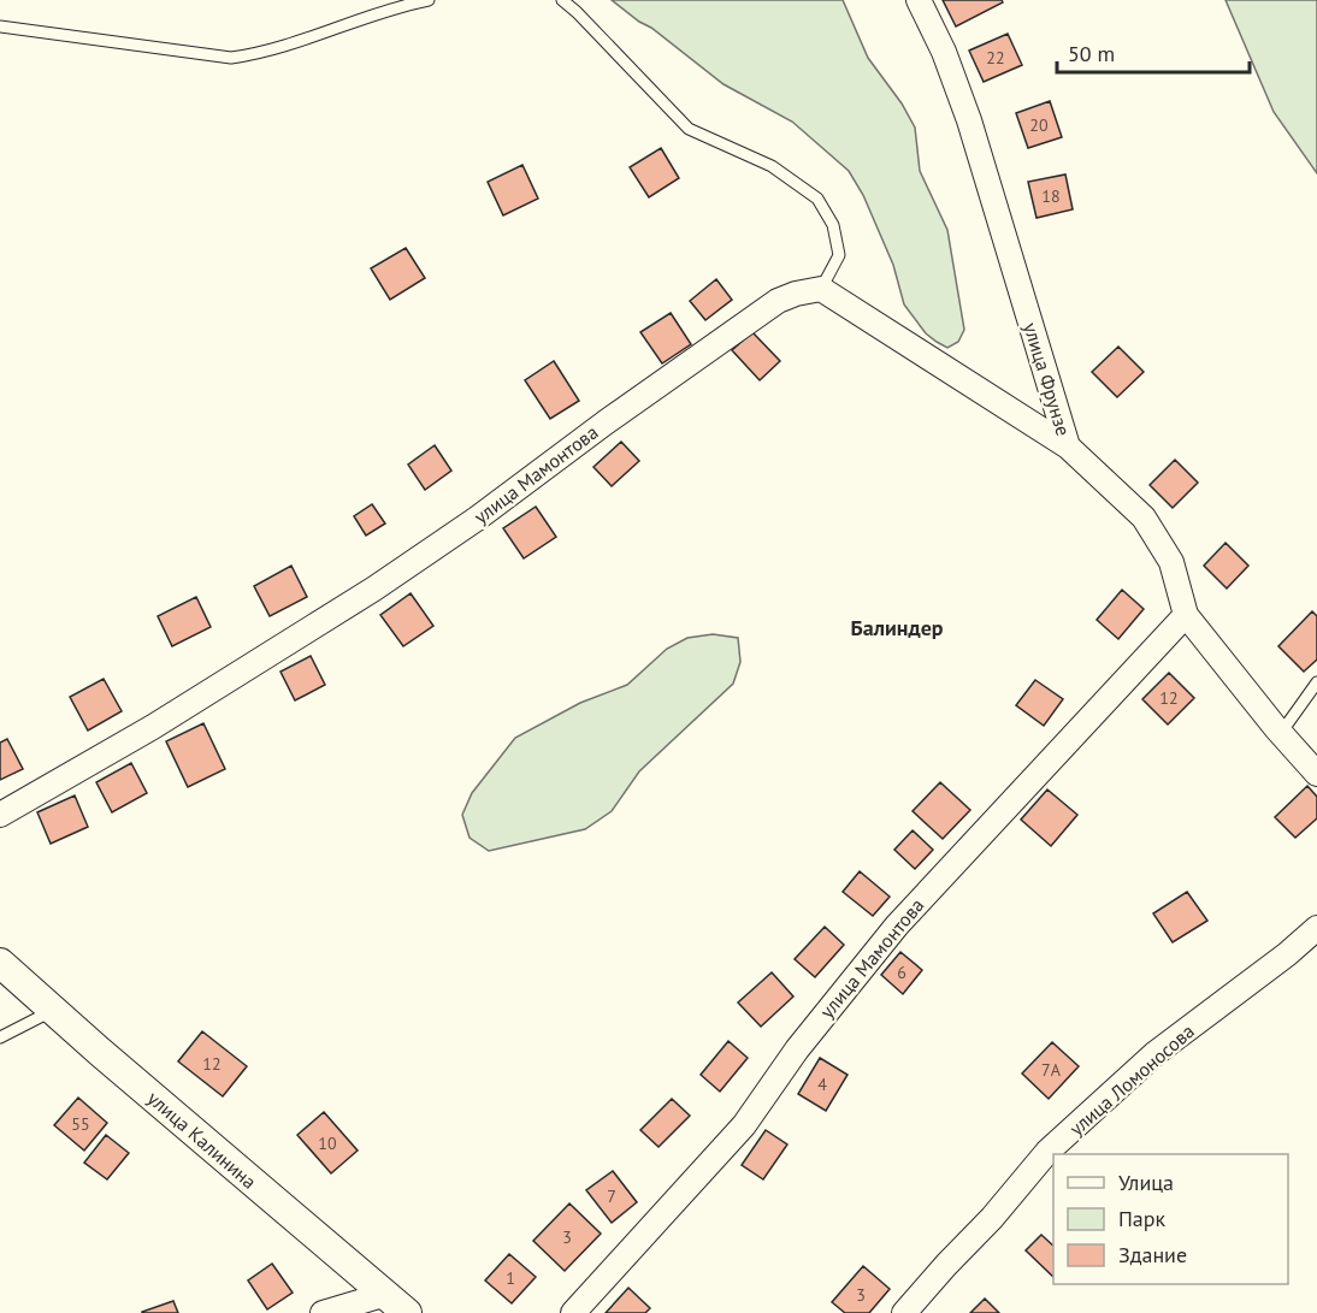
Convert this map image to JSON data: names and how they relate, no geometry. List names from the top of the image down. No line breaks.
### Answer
{"streets":{"street":["улица Фрунзе","улица Мамонтова","улица Ломоносова","улица Калинина"]},"crossings":[["улица Фрунзе","улица Мамонтова"]],"districts":["Балиндер"],"house_numbers":["22","20","18","12","6","12","7А","4","55","10","7","3","1","3"],"legend":["Улица","Парк","Здание"],"scale_bar":"50 m"}
